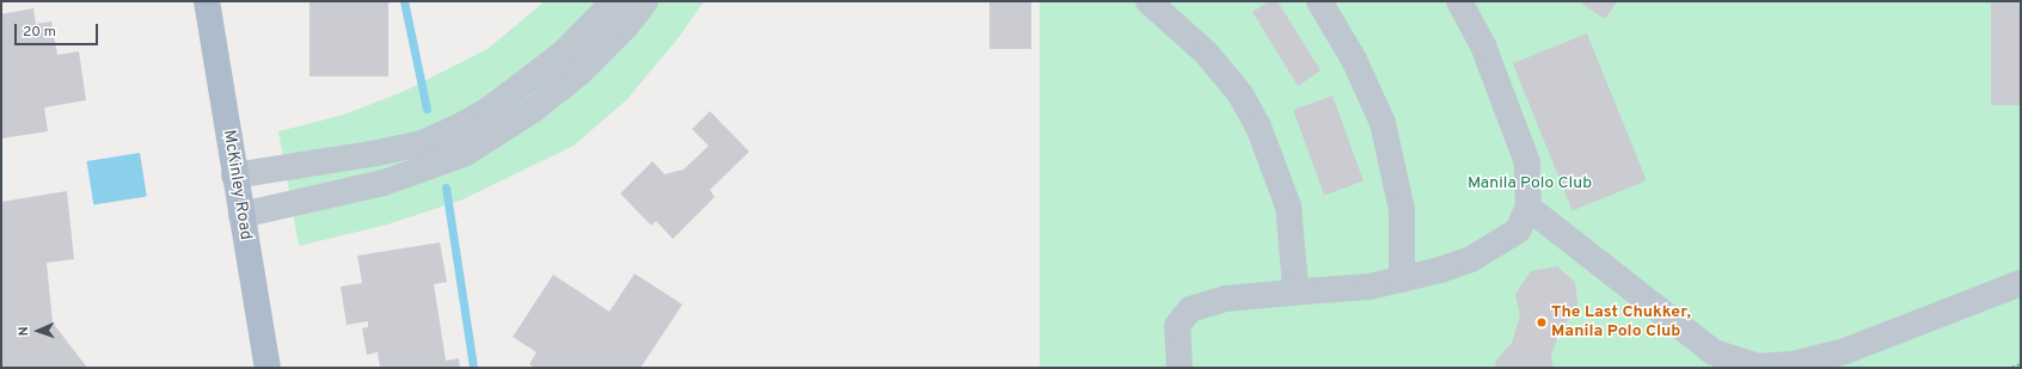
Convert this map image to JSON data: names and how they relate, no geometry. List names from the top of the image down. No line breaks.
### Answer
{"streets":{"main road":["McKinley Road"]},"parks":["Manila Polo Club"],"places":["The Last Chukker, Manila Polo Club"],"scale_bar":"20 m","north":"left"}
